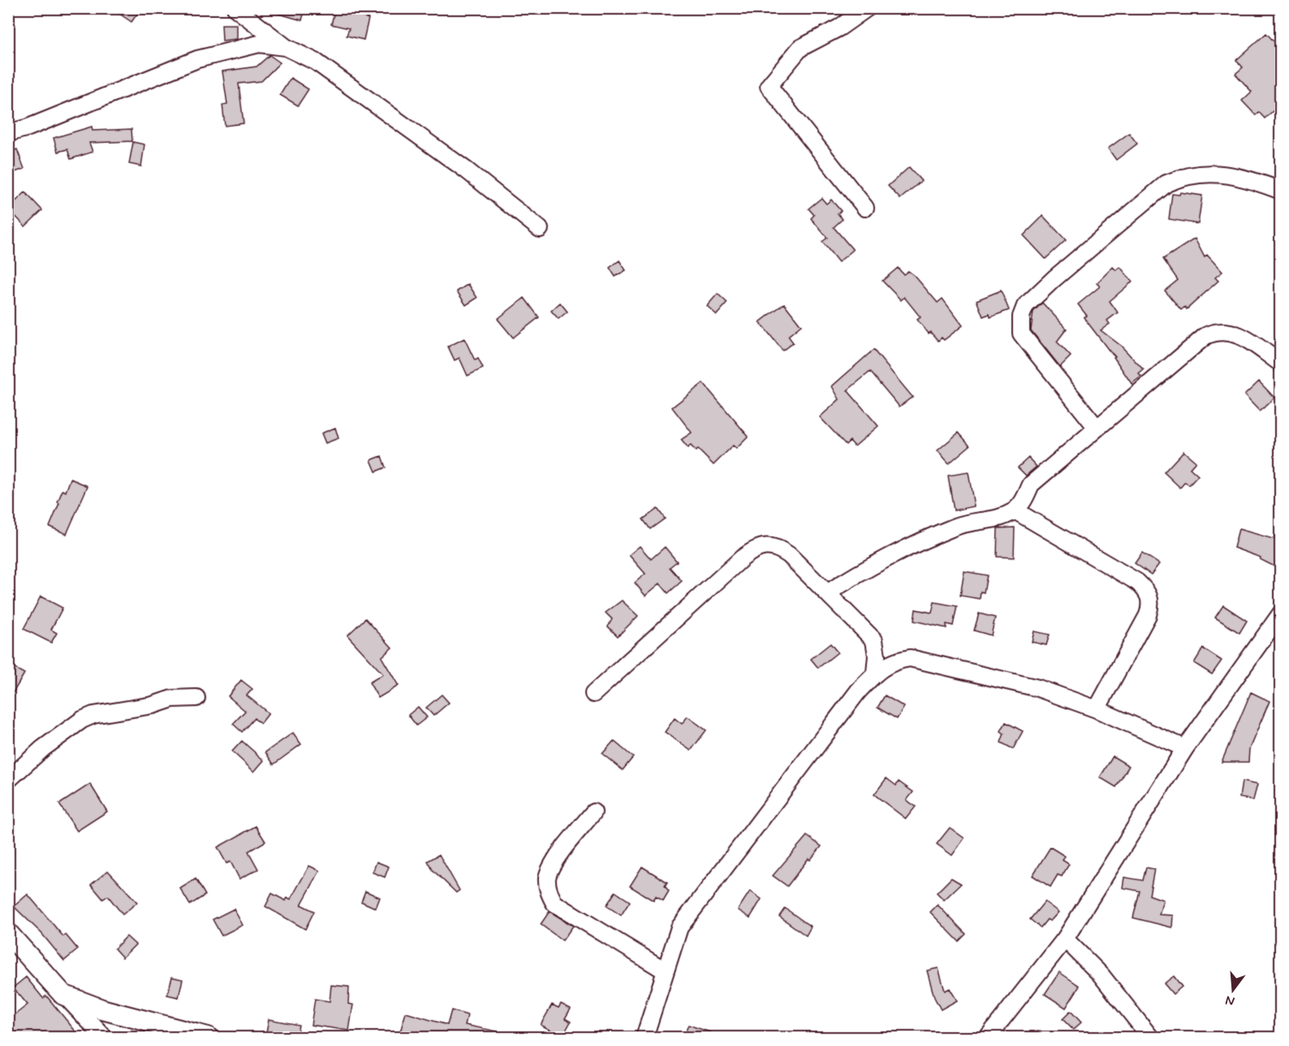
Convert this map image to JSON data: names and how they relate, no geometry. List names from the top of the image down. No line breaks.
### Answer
{"north":"bottom"}
